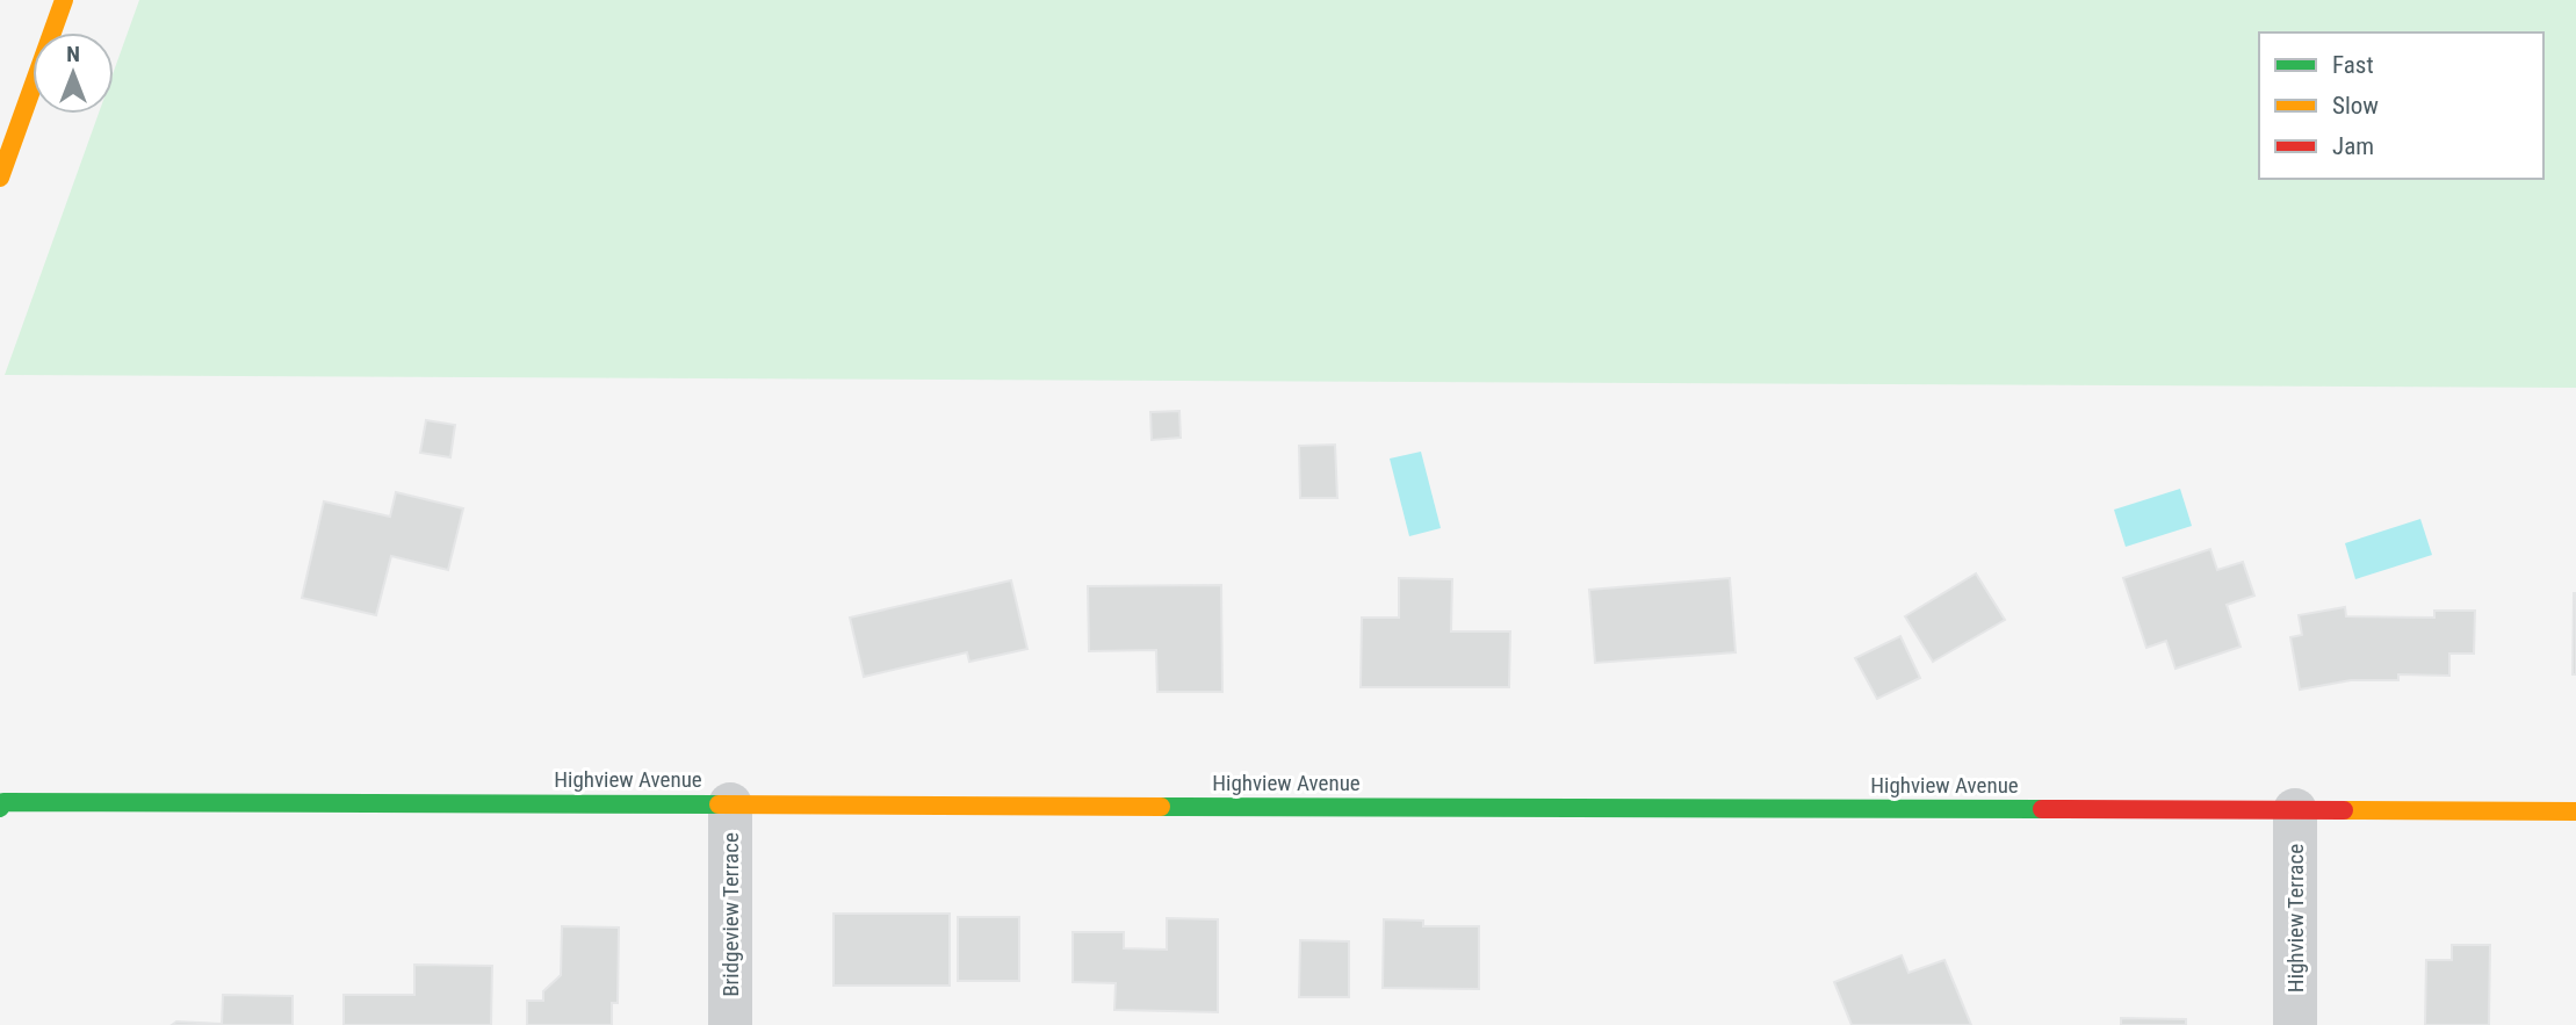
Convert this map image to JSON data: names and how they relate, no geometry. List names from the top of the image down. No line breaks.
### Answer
{"streets":{"main road":["Highview Avenue"],"street":["Bridgeview Terrace","Highview Terrace"]},"crossings":[["Highview Avenue","Bridgeview Terrace"],["Highview Avenue","Highview Terrace"]],"legend":["Fast","Slow","Jam"],"north":"top"}
